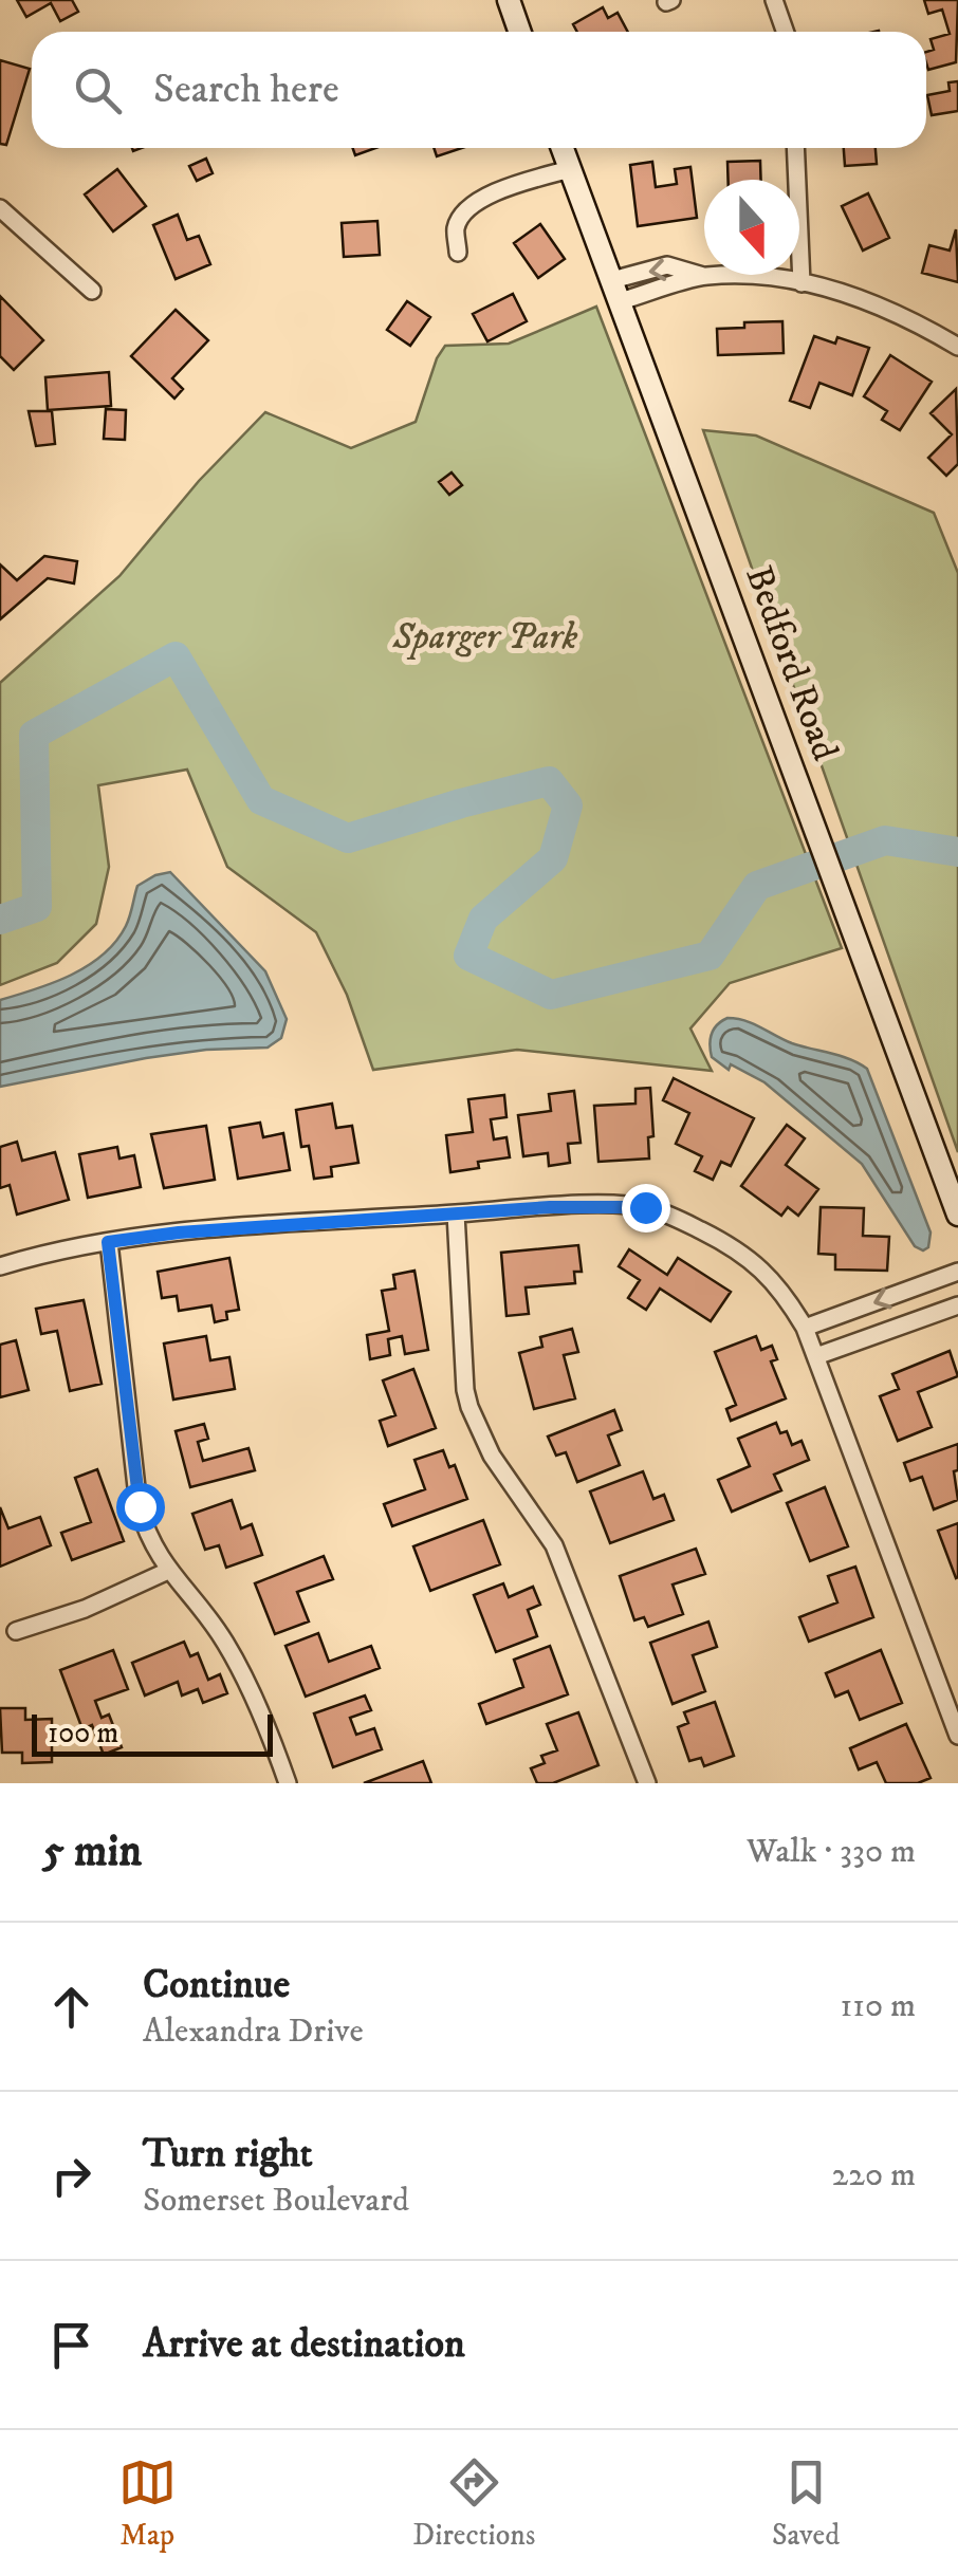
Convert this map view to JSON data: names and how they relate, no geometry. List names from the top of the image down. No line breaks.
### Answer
{"streets":{"street":["Bedford Road"]},"parks":["Sparger Park"],"scale_bar":"100 m","north":"bottom","page":{"search":"Search here","scale":"100 m","heading":["5 min","Walk · 330 m"],"list":[["Continue","Alexandra Drive","110 m"],["Turn right","Somerset Boulevard","220 m"],"Arrive at destination"],"nav":["Map","Directions","Saved"]}}
